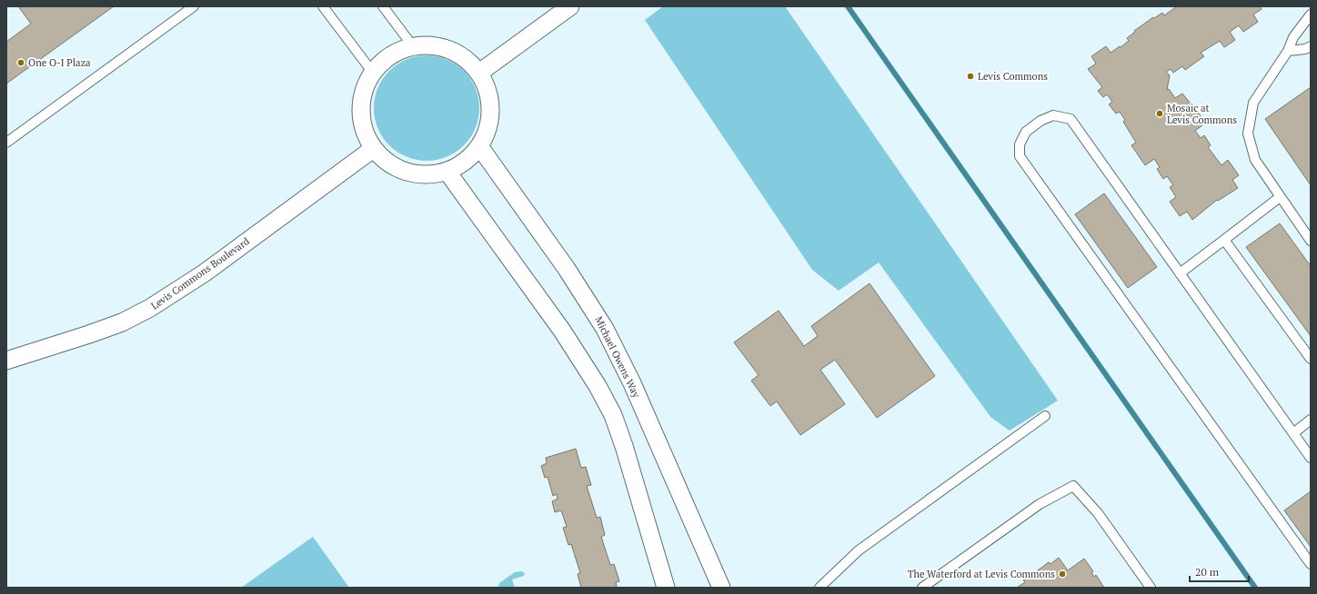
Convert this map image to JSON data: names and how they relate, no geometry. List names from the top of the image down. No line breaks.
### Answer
{"streets":{"street":["Levis Commons Boulevard","Michael Owens Way"]},"crossings":[["Levis Commons Boulevard","Michael Owens Way"]],"places":["One O-I Plaza","Levis Commons","Mosaic at Levis Commons","The Waterford at Levis Commons"],"scale_bar":"20 m"}
